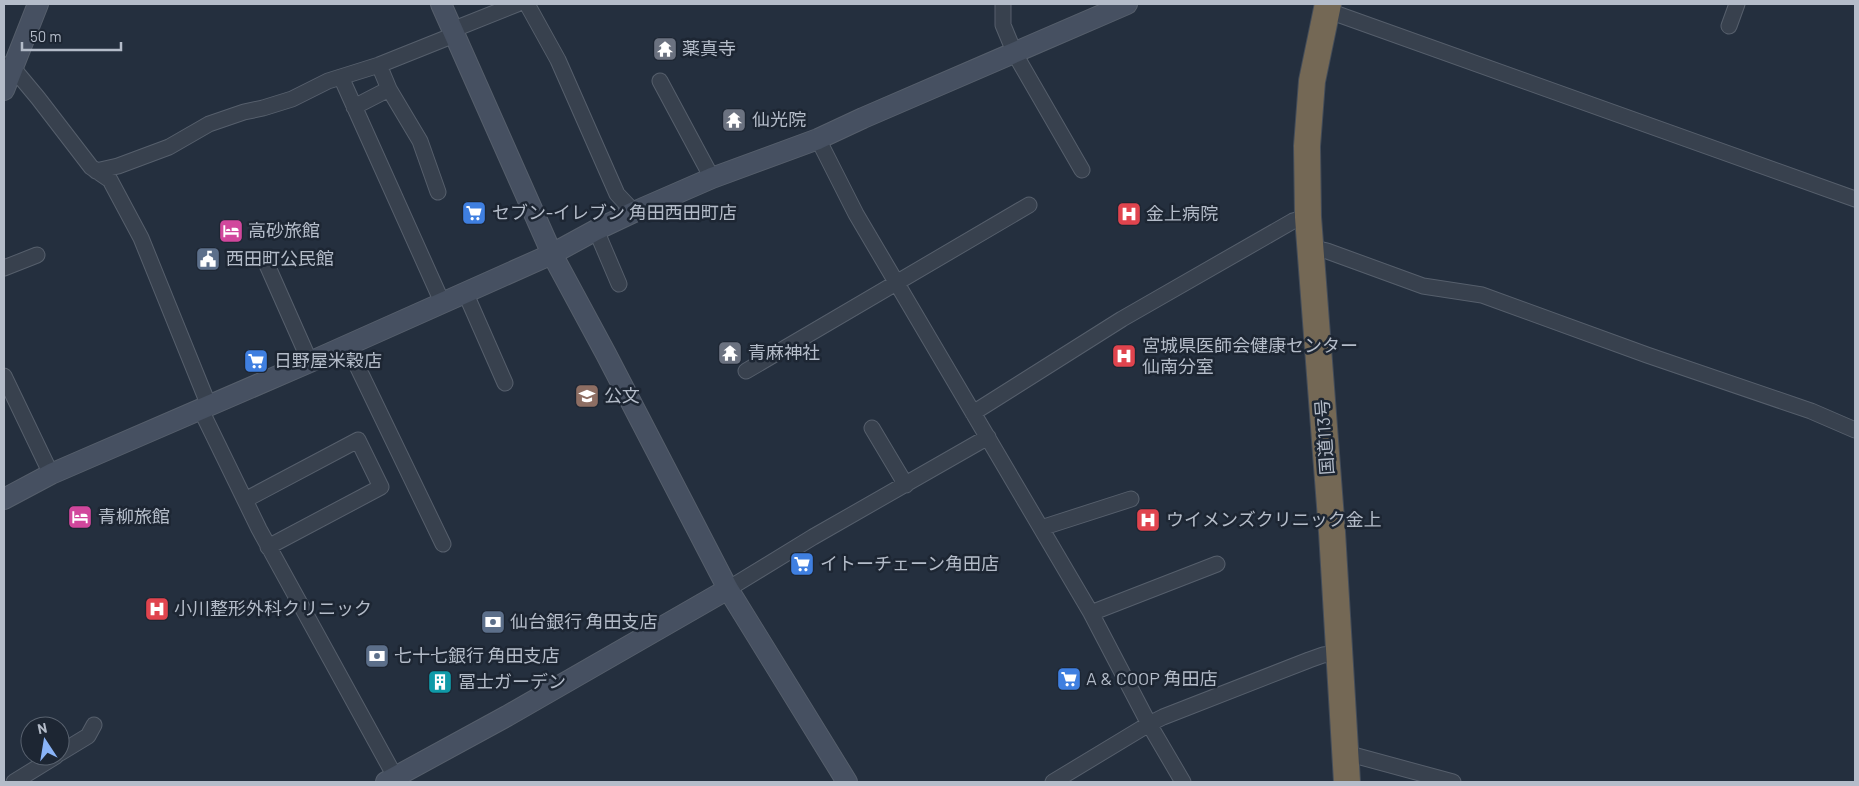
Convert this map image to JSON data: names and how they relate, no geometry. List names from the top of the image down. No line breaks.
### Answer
{"streets":{"highway":["国道113号"]},"places":{"temple":["薬真寺","仙光院","青麻神社"],"supermarket":["セブン-イレブン 角田西田町店","日野屋米穀店","イトーチェーン角田店","A & COOP 角田店"],"hospital":["金上病院","宮城県医師会健康センター 仙南分室","ウイメンズクリニック金上","小川整形外科クリニック"],"hotel":["高砂旅館","青柳旅館"],"public building":["西田町公民館"],"school or university":["公文"],"bank":["仙台銀行 角田支店","七十七銀行 角田支店"],"building":["冨士ガーデン"]},"scale_bar":"50 m","north":"top"}
